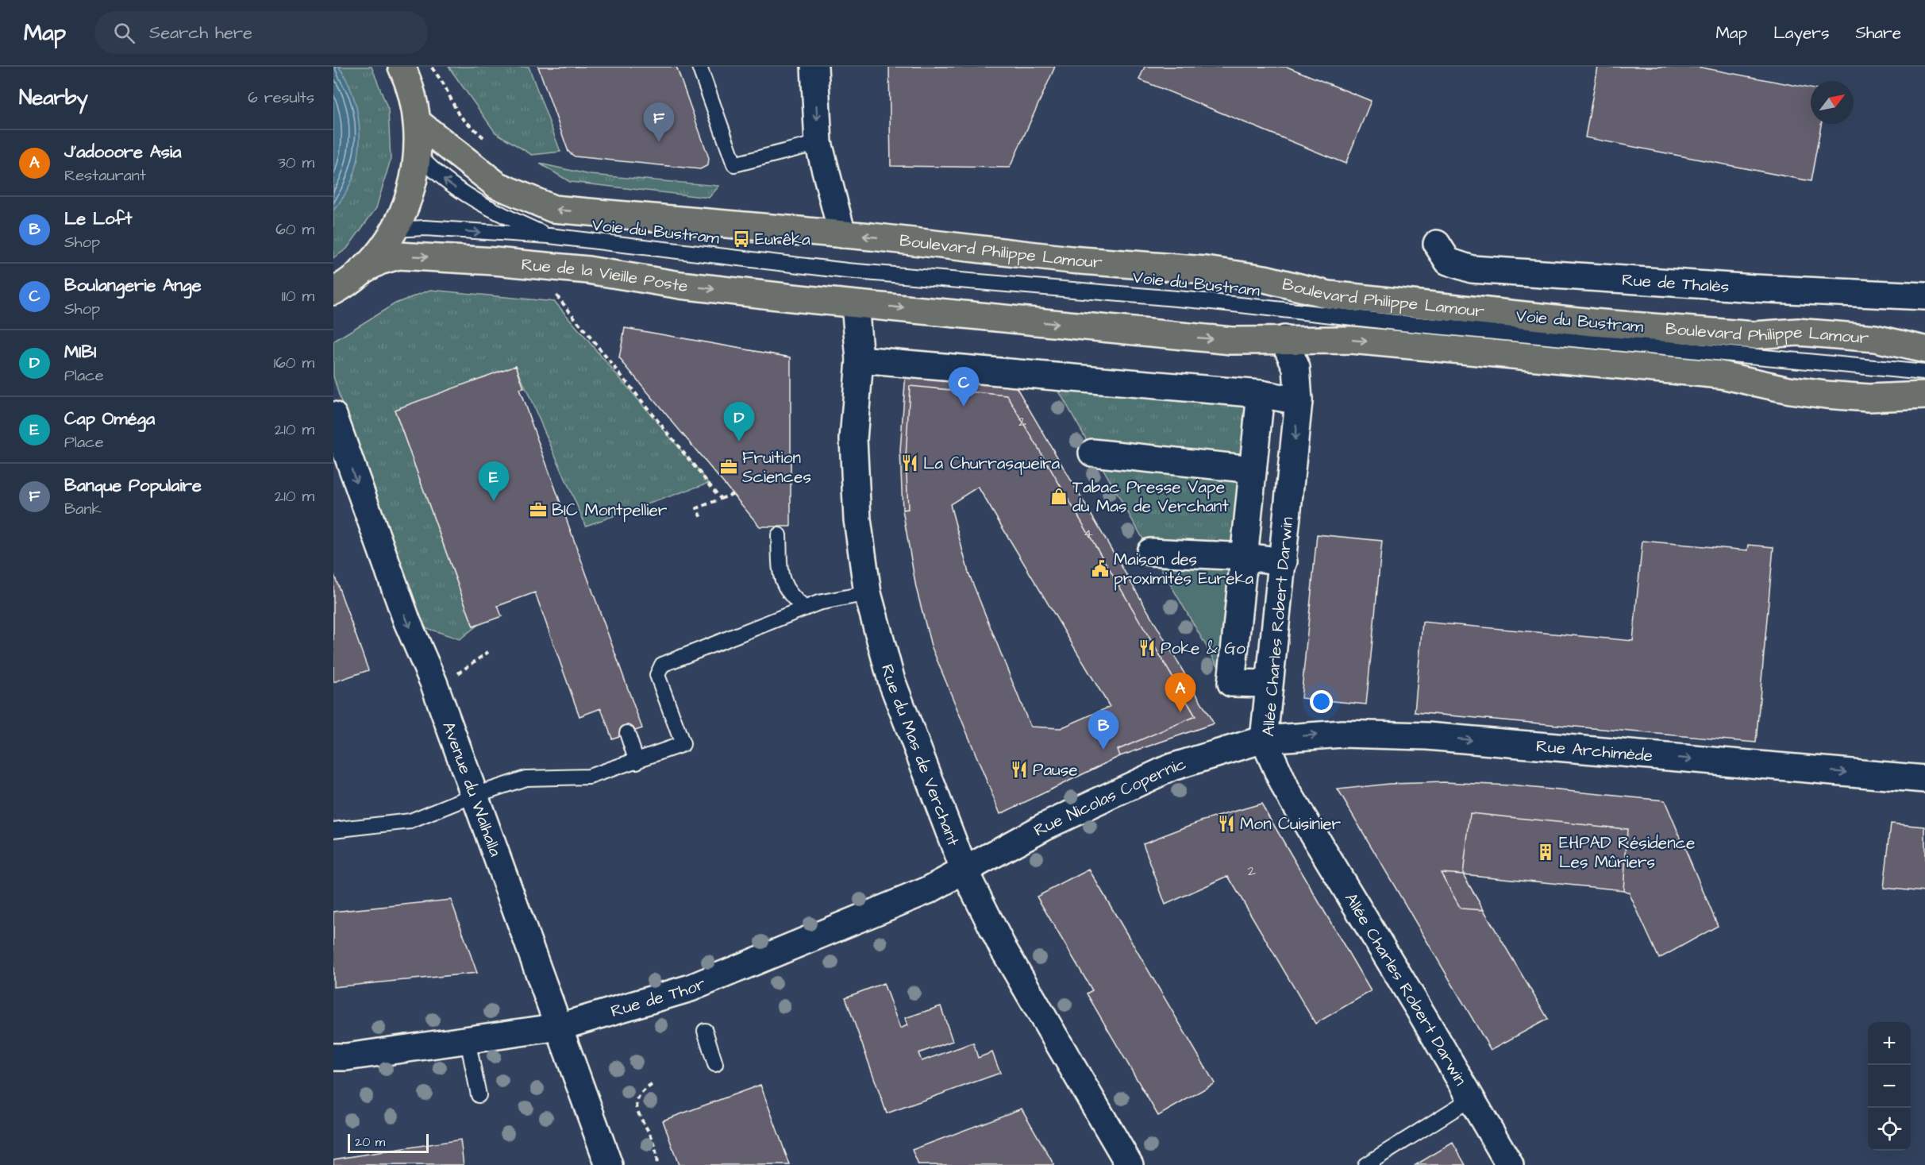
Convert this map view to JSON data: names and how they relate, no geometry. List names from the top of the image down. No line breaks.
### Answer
{"streets":{"main road":["Boulevard Philippe Lamour","Rue de la Vieille Poste"],"street":["Rue de Thalès","Allée Charles Robert Darwin","Rue Archimède","Rue du Mas de Verchant","Avenue du Walhalla","Rue Nicolas Copernic","Rue de Thor"],"lane":["Voie du Bustram"]},"crossings":[["Rue de la Vieille Poste","Rue du Mas de Verchant"],["Allée Charles Robert Darwin","Rue Archimède"],["Allée Charles Robert Darwin","Rue Nicolas Copernic"],["Rue Archimède","Rue Nicolas Copernic"],["Rue du Mas de Verchant","Rue Nicolas Copernic"],["Rue du Mas de Verchant","Rue de Thor"],["Avenue du Walhalla","Rue de Thor"],["Rue Nicolas Copernic","Rue de Thor"]],"one_way":["Rue Archimède","Avenue du Walhalla"],"places":{"bus stop":["Eurêka"],"restaurant":["La Churrasqueira","Poke & Go","Pause","Mon Cuisinier"],"office":["Fruition Sciences","BIC Montpellier"],"shop":["Tabac Presse Vape du Mas de Verchant"],"public building":["Maison des proximités Eureka"],"building":["EHPAD Résidence Les Mûriers"]},"house_numbers":["2","4","2"],"scale_bar":"20 m","north":"top right","page":{"header":"Map","search":"Search here","nav":["Map","Layers","Share"],"heading":["Nearby","6 results"],"pins":["F","C","D","E","A","B"],"list":[{"mark":"A","name":"J'adooore Asia","note":"Restaurant","value":"30 m"},{"mark":"B","name":"Le Loft","note":"Shop","value":"60 m"},{"mark":"C","name":"Boulangerie Ange","note":"Shop","value":"110 m"},{"mark":"D","name":"MIBI","note":"Place","value":"160 m"},{"mark":"E","name":"Cap Oméga","note":"Place","value":"210 m"},{"mark":"F","name":"Banque Populaire","note":"Bank","value":"210 m"}],"map_buttons":["+","−"],"scale":"20 m"}}
